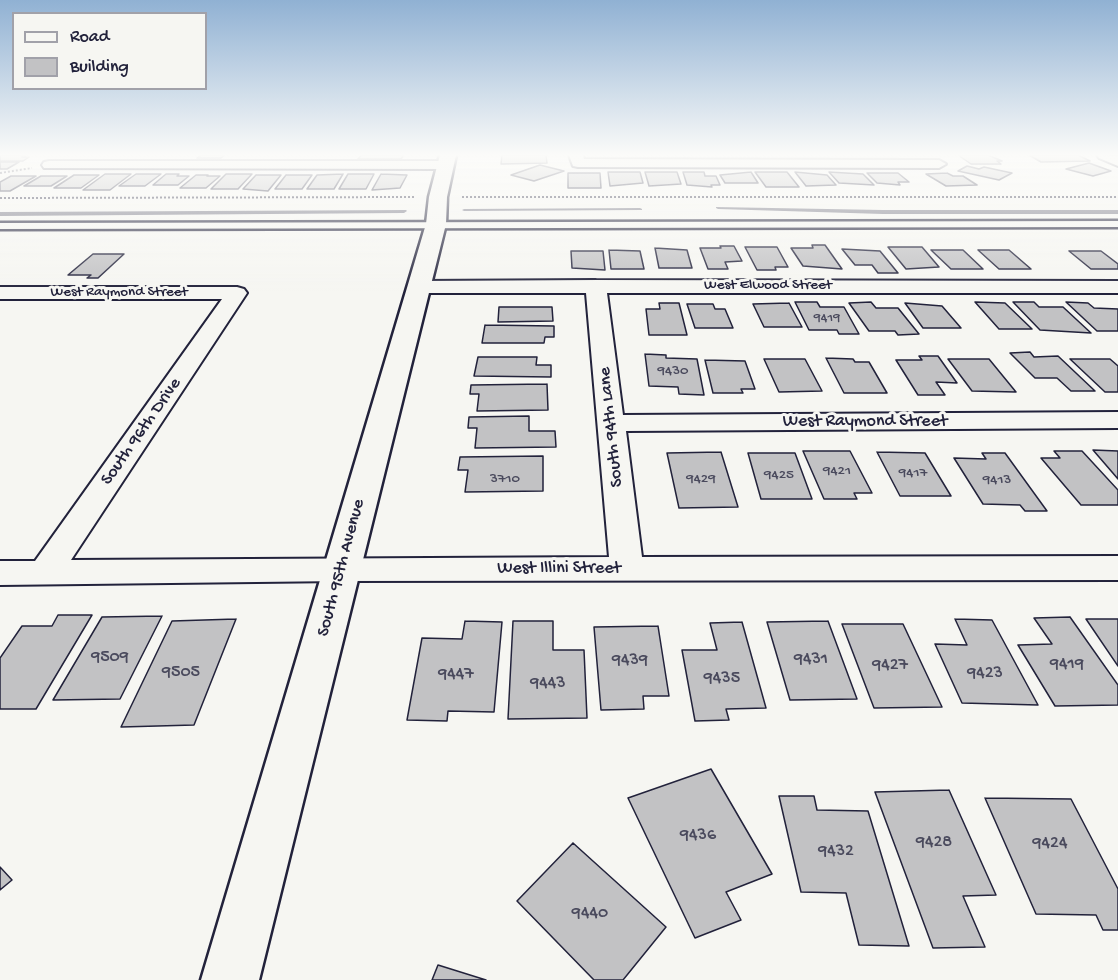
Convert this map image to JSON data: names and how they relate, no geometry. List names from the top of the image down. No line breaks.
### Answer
{"streets":{"street":["West Elwood Street","West Raymond Street","South 94th Lane","South 96th Drive","South 95th Avenue","West Illini Street"]},"crossings":[["West Elwood Street","South 94th Lane"],["West Elwood Street","South 95th Avenue"],["West Raymond Street","South 94th Lane"],["West Raymond Street","South 96th Drive"],["South 94th Lane","West Illini Street"],["South 96th Drive","West Illini Street"],["South 95th Avenue","West Illini Street"]],"house_numbers":["9419","9430","9421","9417","9425","3710","9429","9413","9509","9431","9439","9419","9427","9505","9423","9447","9435","9443","9436","9428","9424","9432","9440"],"legend":["Road","Building"]}
